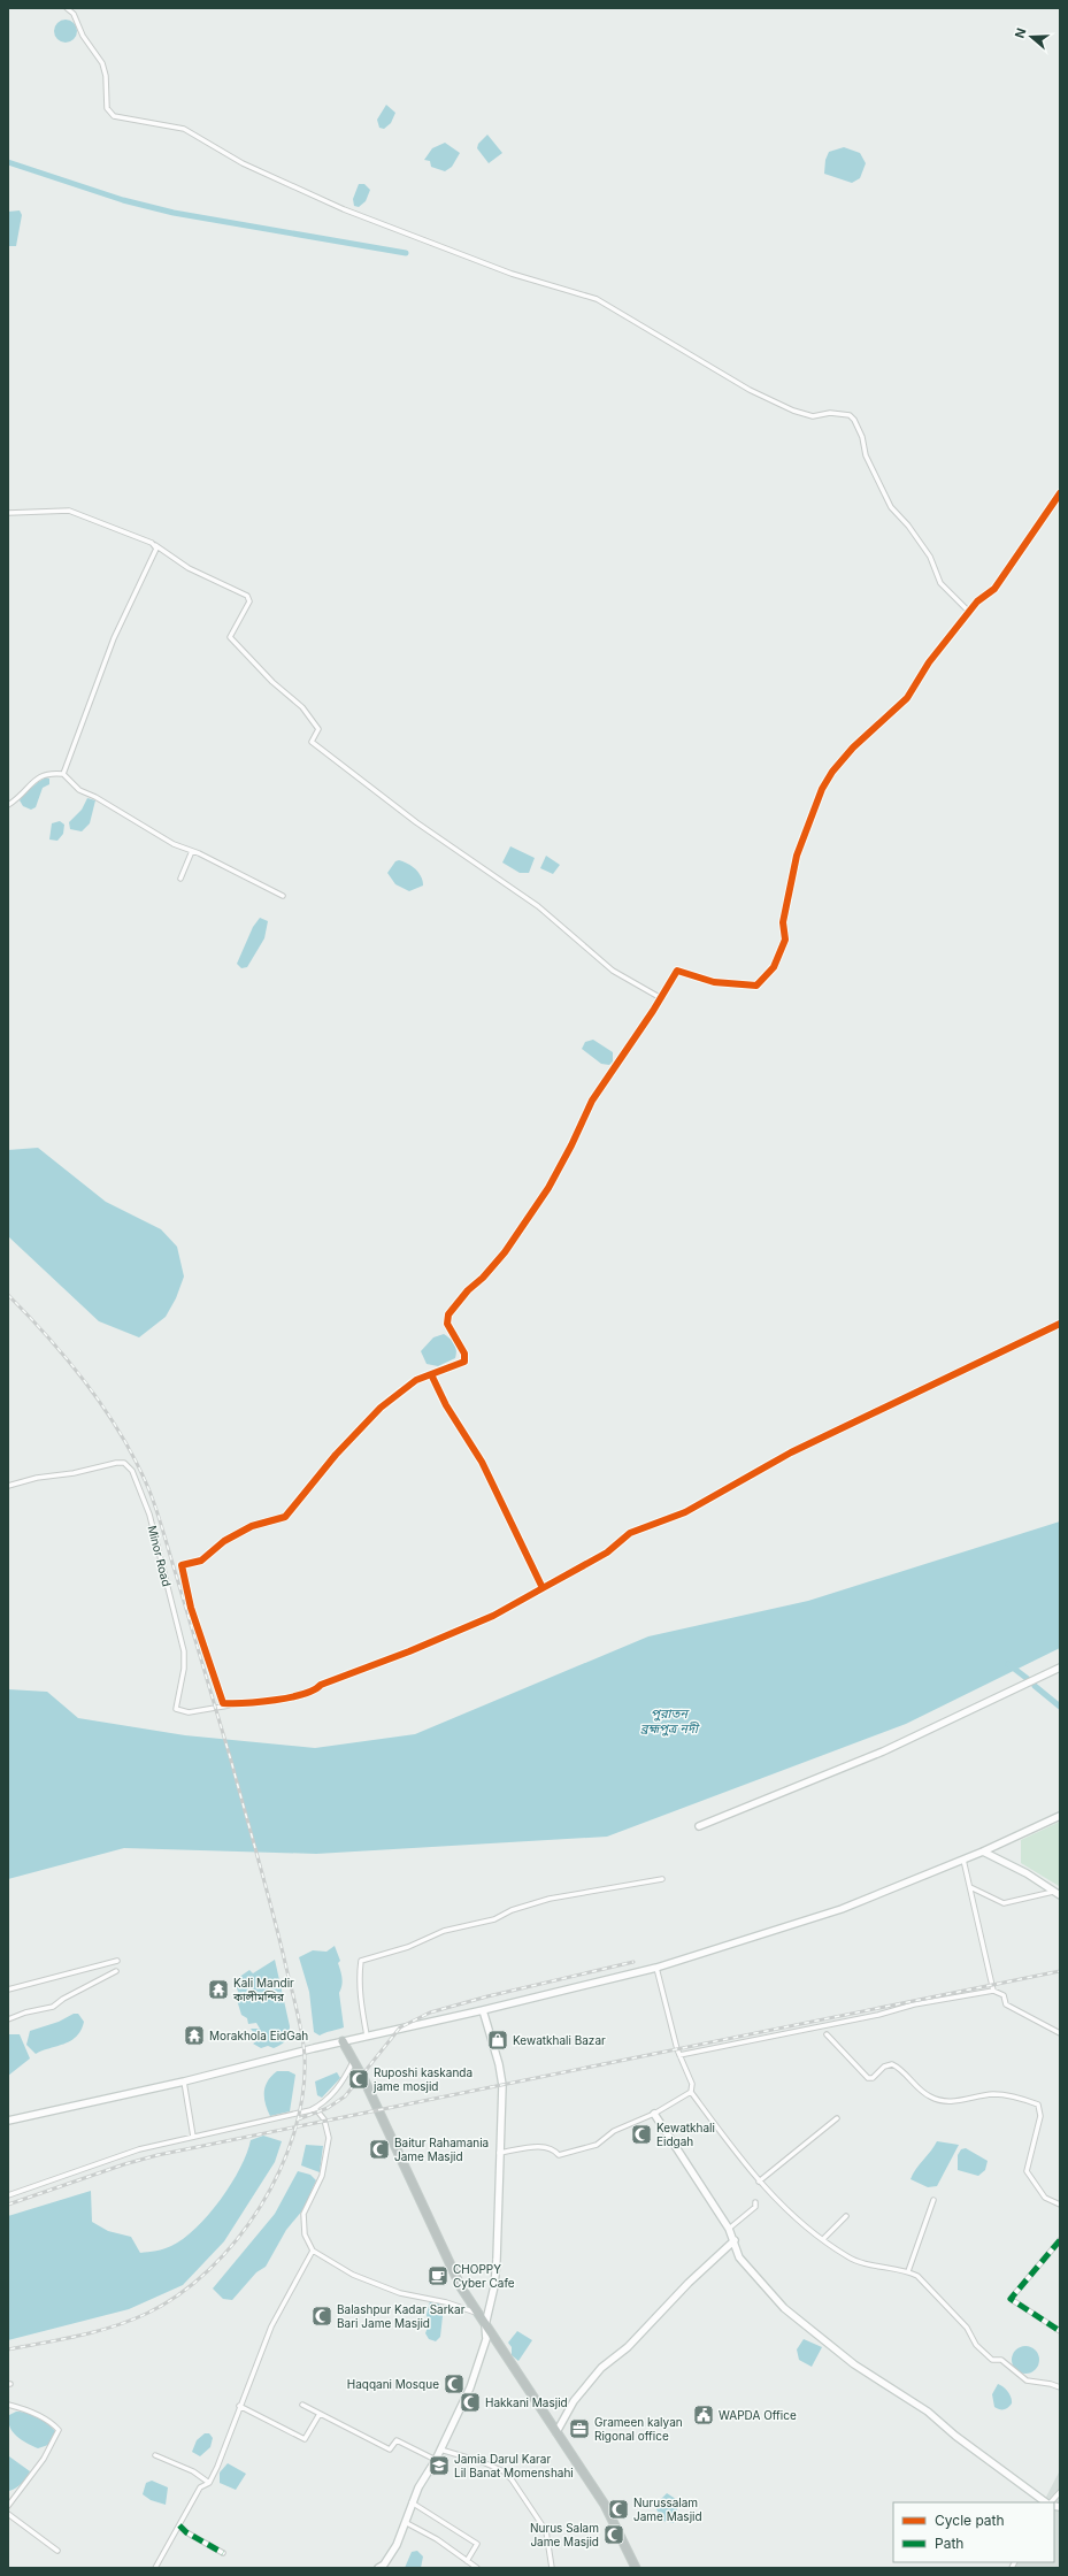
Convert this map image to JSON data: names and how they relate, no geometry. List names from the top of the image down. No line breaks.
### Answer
{"streets":{"street":["Minor Road"]},"water":["পুরাতন ব্রহ্মপুত্র নদী"],"places":{"temple":["Kali Mandir কালীমন্দির","Morakhola EidGah"],"shop":["Kewatkhali Bazar"],"mosque":["Ruposhi kaskanda jame mosjid","Kewatkhali Eidgah","Baitur Rahamania Jame Masjid","Balashpur Kadar Sarkar Bari Jame Masjid","Haqqani Mosque","Hakkani Masjid","Nurussalam Jame Masjid","Nurus Salam Jame Masjid"],"cafe":["CHOPPY Cyber Cafe"],"public building":["WAPDA Office"],"office":["Grameen kalyan Rigonal office"],"school or university":["Jamia Darul Karar Lil Banat Momenshahi"]},"legend":["Cycle path","Path"],"north":"left"}
